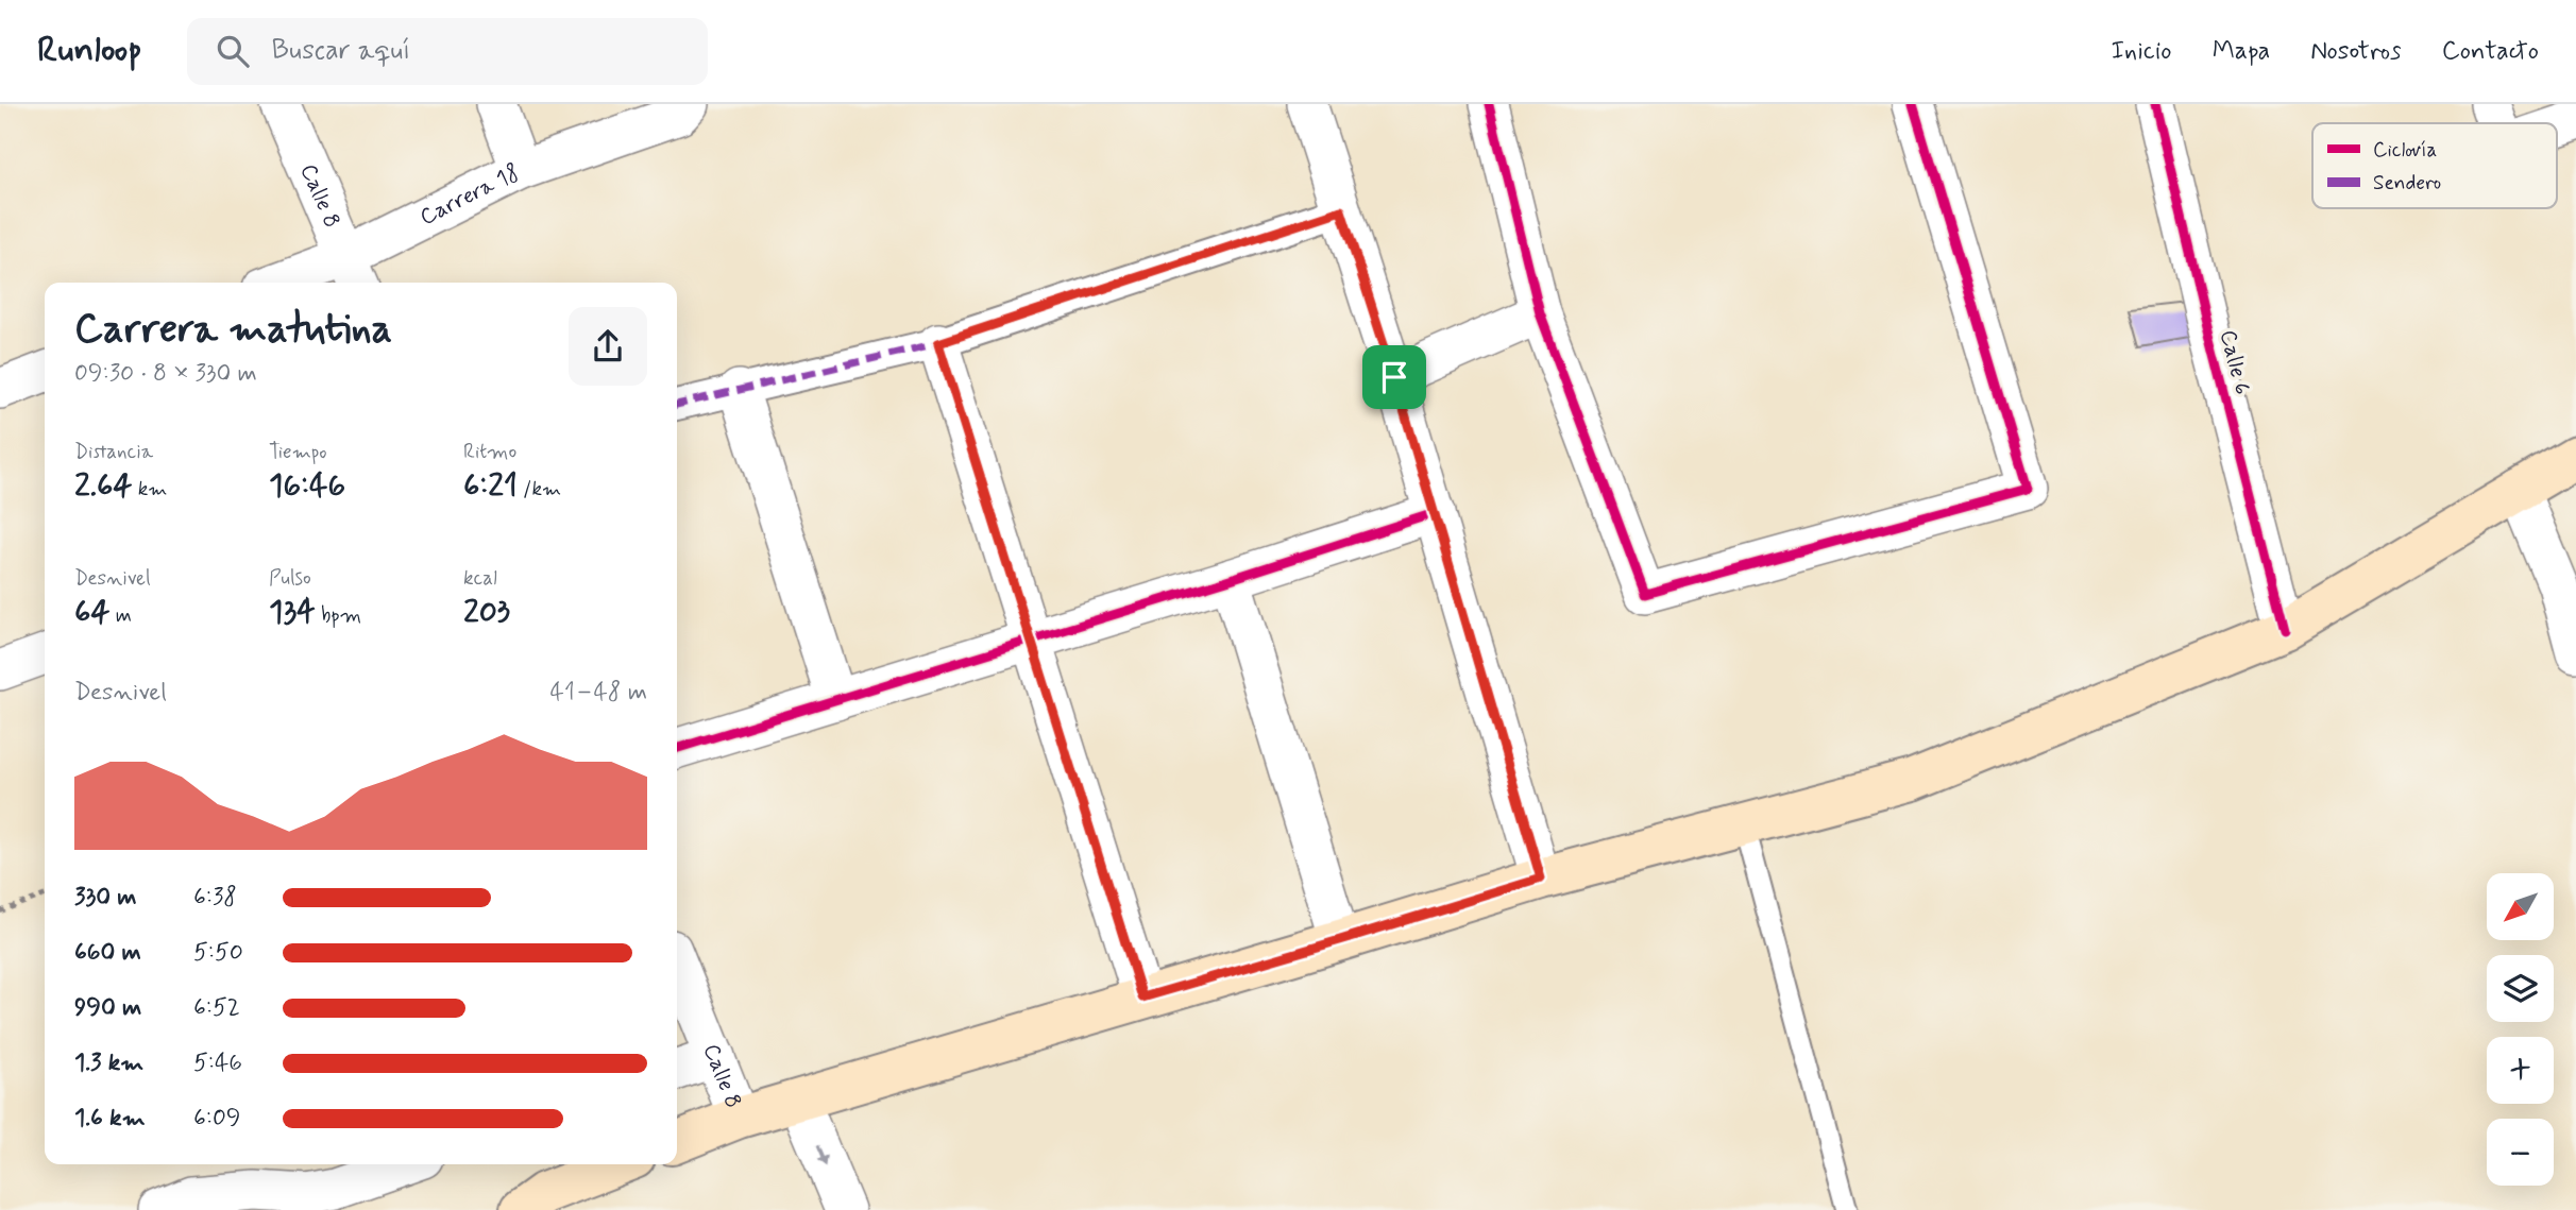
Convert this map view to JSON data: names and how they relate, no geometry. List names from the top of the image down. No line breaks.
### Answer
{"streets":{"street":["Calle 8","Carrera 18","Calle 6"]},"crossings":[["Calle 8","Carrera 18"]],"legend":["Ciclovía","Sendero"],"north":"bottom left","page":{"header":"Runloop","search":"Buscar aquí","nav":["Inicio","Mapa","Nosotros","Contacto"],"heading":["Carrera matutina","09:30 · 8 × 330 m"],"stats":[["Distancia","2.64 km"],["Tiempo","16:46"],["Ritmo","6:21 /km"],["Desnivel","64 m"],["Pulso","134 bpm"],["kcal","203"]],"chart":["Desnivel","41–48 m"],"list":[{"name":"330 m","note":"6:38"},{"name":"660 m","note":"5:50"},{"name":"990 m","note":"6:52"},{"name":"1.3 km","note":"5:46"},{"name":"1.6 km","note":"6:09"}],"map_buttons":["+","−"]}}
